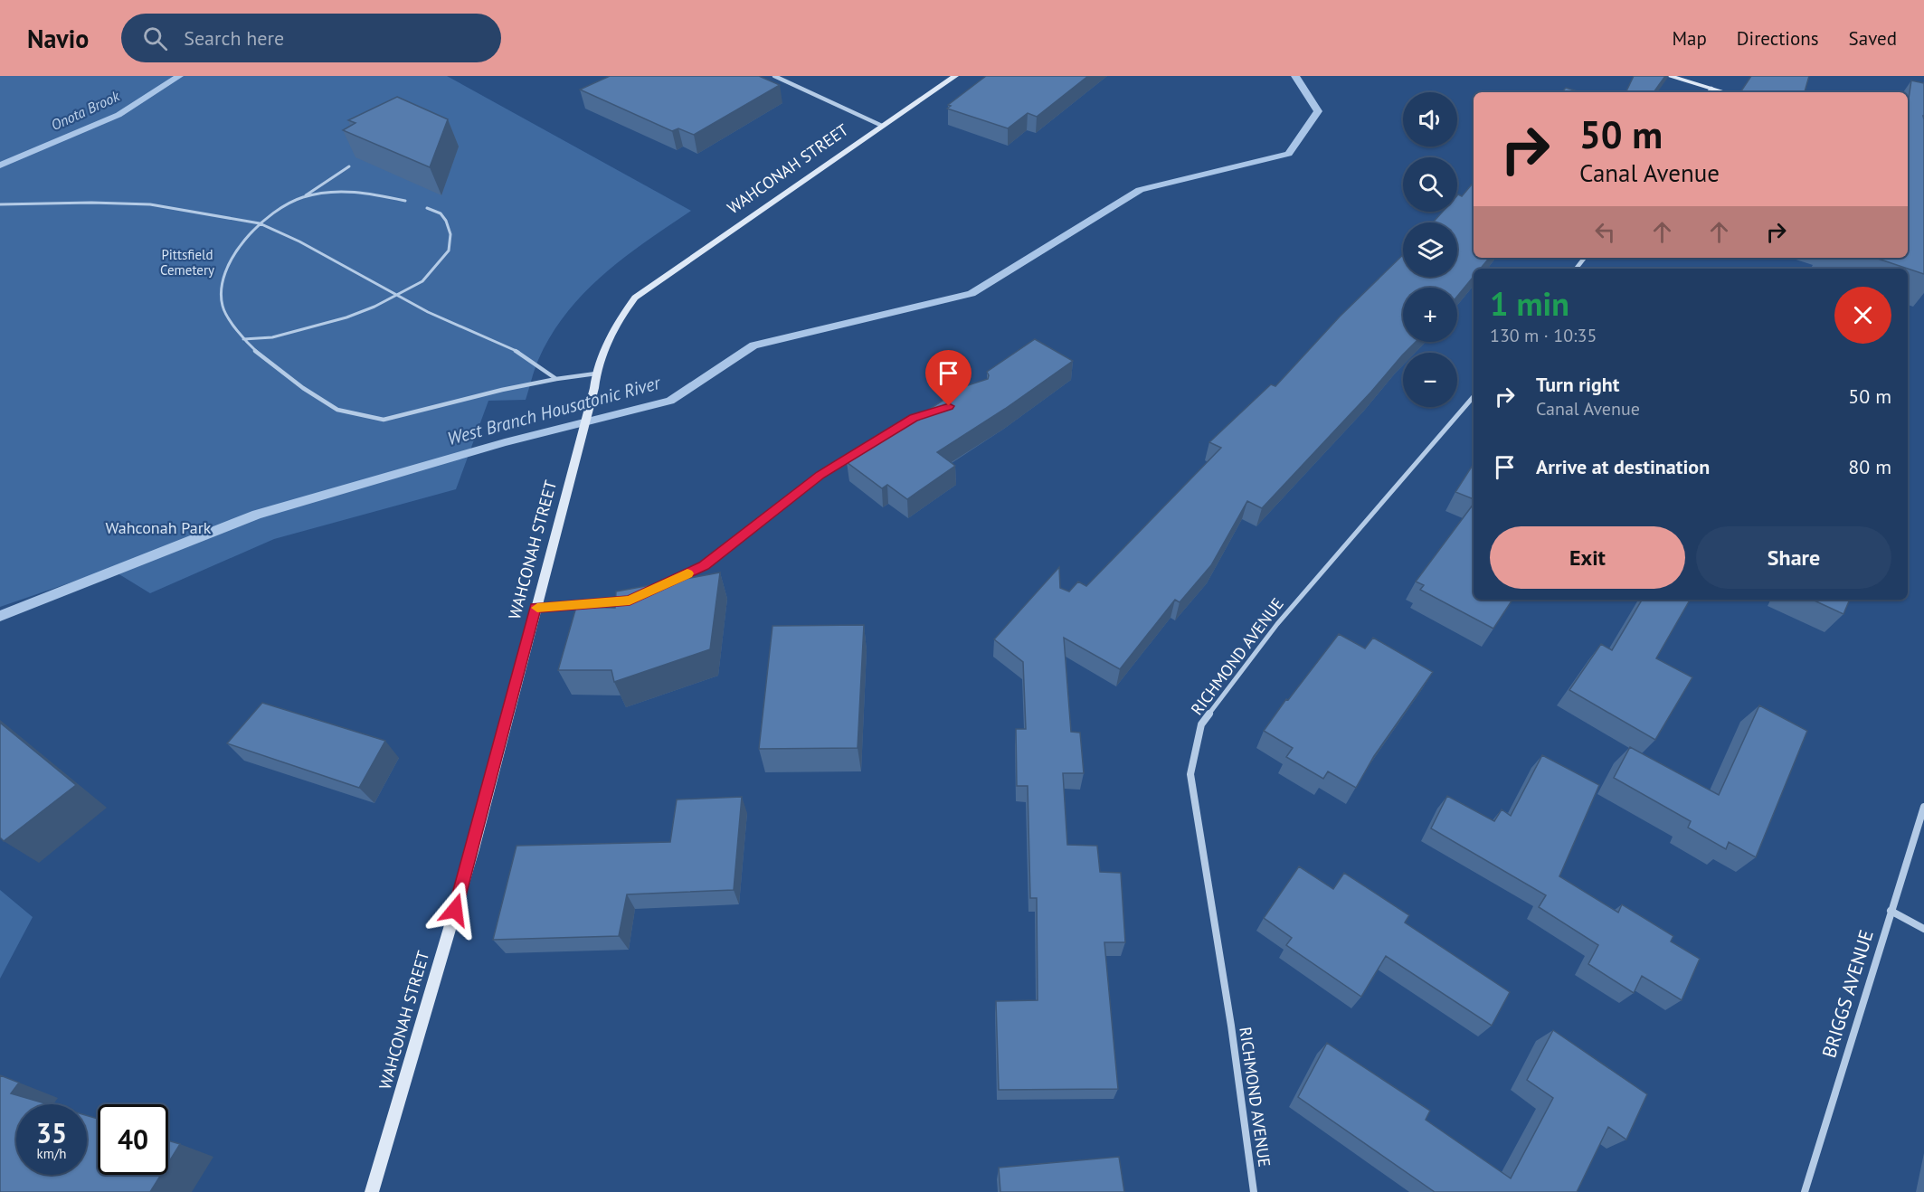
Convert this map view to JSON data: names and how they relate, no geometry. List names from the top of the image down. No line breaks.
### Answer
{"streets":{"street":["WAHCONAH STREET","RICHMOND AVENUE","BRIGGS AVENUE"]},"water":["Onota Brook","West Branch Housatonic River"],"parks":["Pittsfield Cemetery","Wahconah Park"],"page":{"header":"Navio","search":"Search here","nav":["Map","Directions","Saved"],"map_buttons":["+","−"],"turn":["50 m","Canal Avenue"],"heading":["1 min","130 m · 10:35"],"list":[{"name":"Turn right","note":"Canal Avenue","value":"50 m"},{"name":"Arrive at destination","value":"80 m"}],"buttons":["Exit","Share"],"speed":"35 km/h","limit":"40"}}
